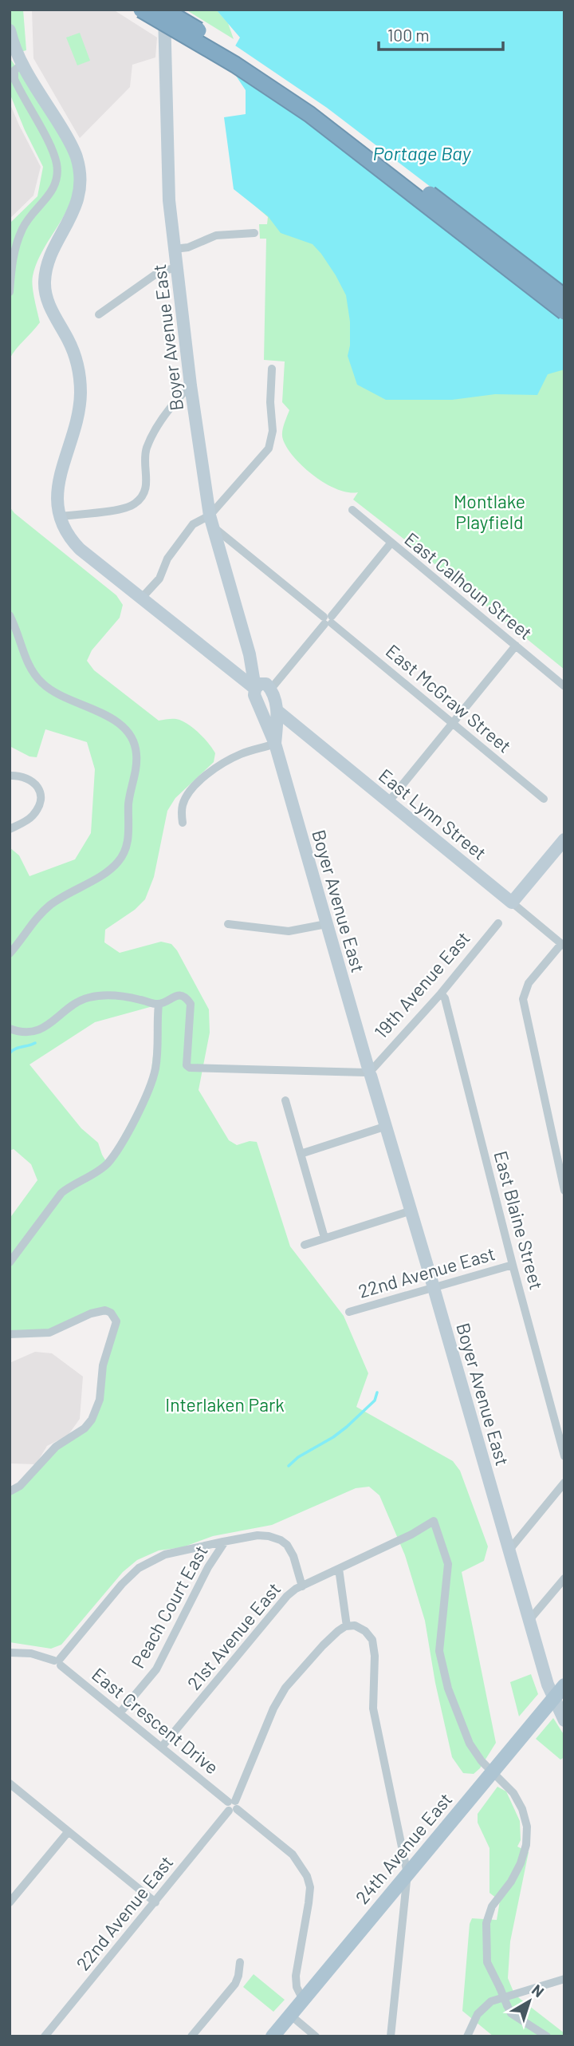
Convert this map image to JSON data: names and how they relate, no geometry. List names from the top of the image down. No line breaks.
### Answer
{"streets":{"main road":["24th Avenue East"],"street":["Boyer Avenue East","East Calhoun Street","East McGraw Street","East Lynn Street","19th Avenue East","East Blaine Street","22nd Avenue East","Peach Court East","21st Avenue East","East Crescent Drive"]},"crossings":[["Boyer Avenue East","East McGraw Street"],["Boyer Avenue East","East Lynn Street"],["Boyer Avenue East","19th Avenue East"],["Boyer Avenue East","22nd Avenue East"],["Boyer Avenue East","24th Avenue East"],["19th Avenue East","East Blaine Street"],["East Blaine Street","22nd Avenue East"],["22nd Avenue East","East Crescent Drive"],["Peach Court East","East Crescent Drive"],["21st Avenue East","East Crescent Drive"],["21st Avenue East","24th Avenue East"],["East Crescent Drive","24th Avenue East"]],"water":["Portage Bay"],"parks":["Montlake Playfield","Interlaken Park"],"scale_bar":"100 m","north":"top right"}
